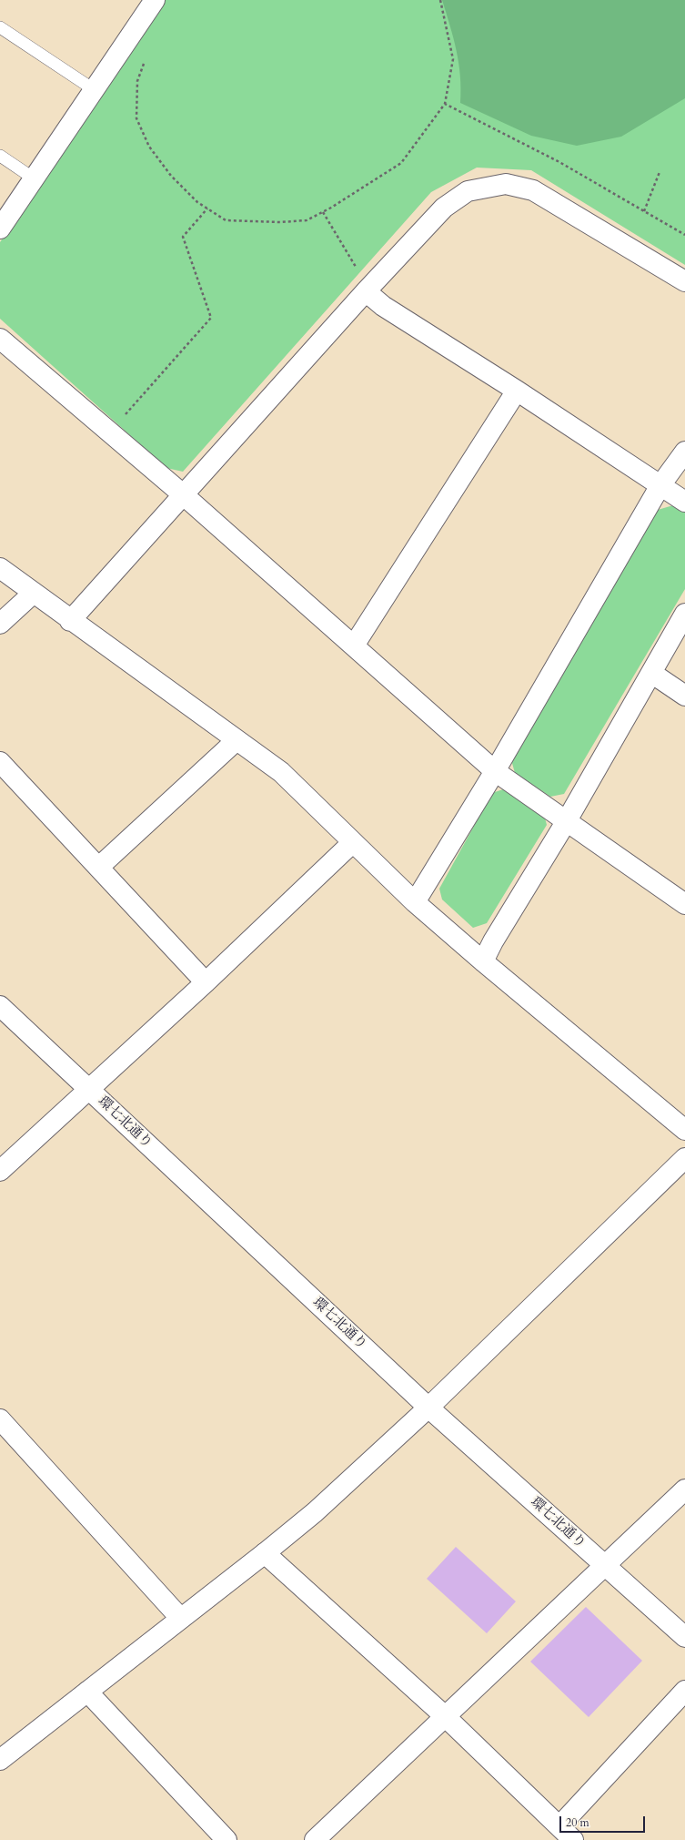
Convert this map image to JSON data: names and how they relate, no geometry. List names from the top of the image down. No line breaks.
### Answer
{"streets":{"street":["環七北通り"]},"scale_bar":"20 m"}
